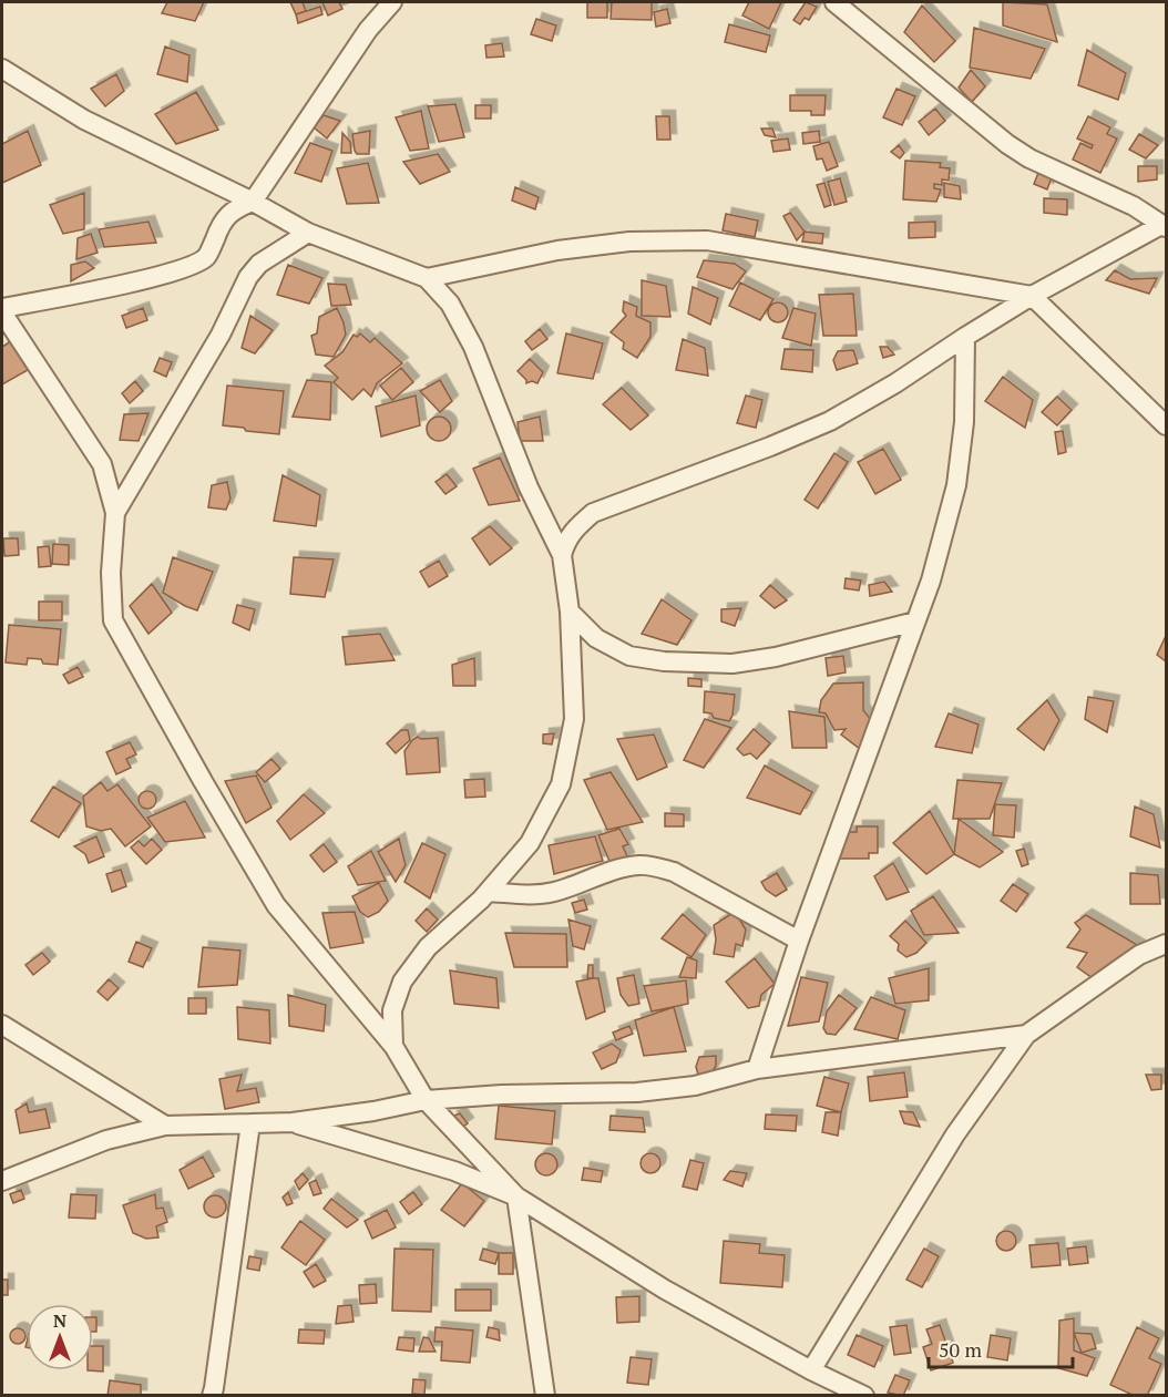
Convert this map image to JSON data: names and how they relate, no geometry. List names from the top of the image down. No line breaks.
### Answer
{"scale_bar":"50 m","north":"top"}
